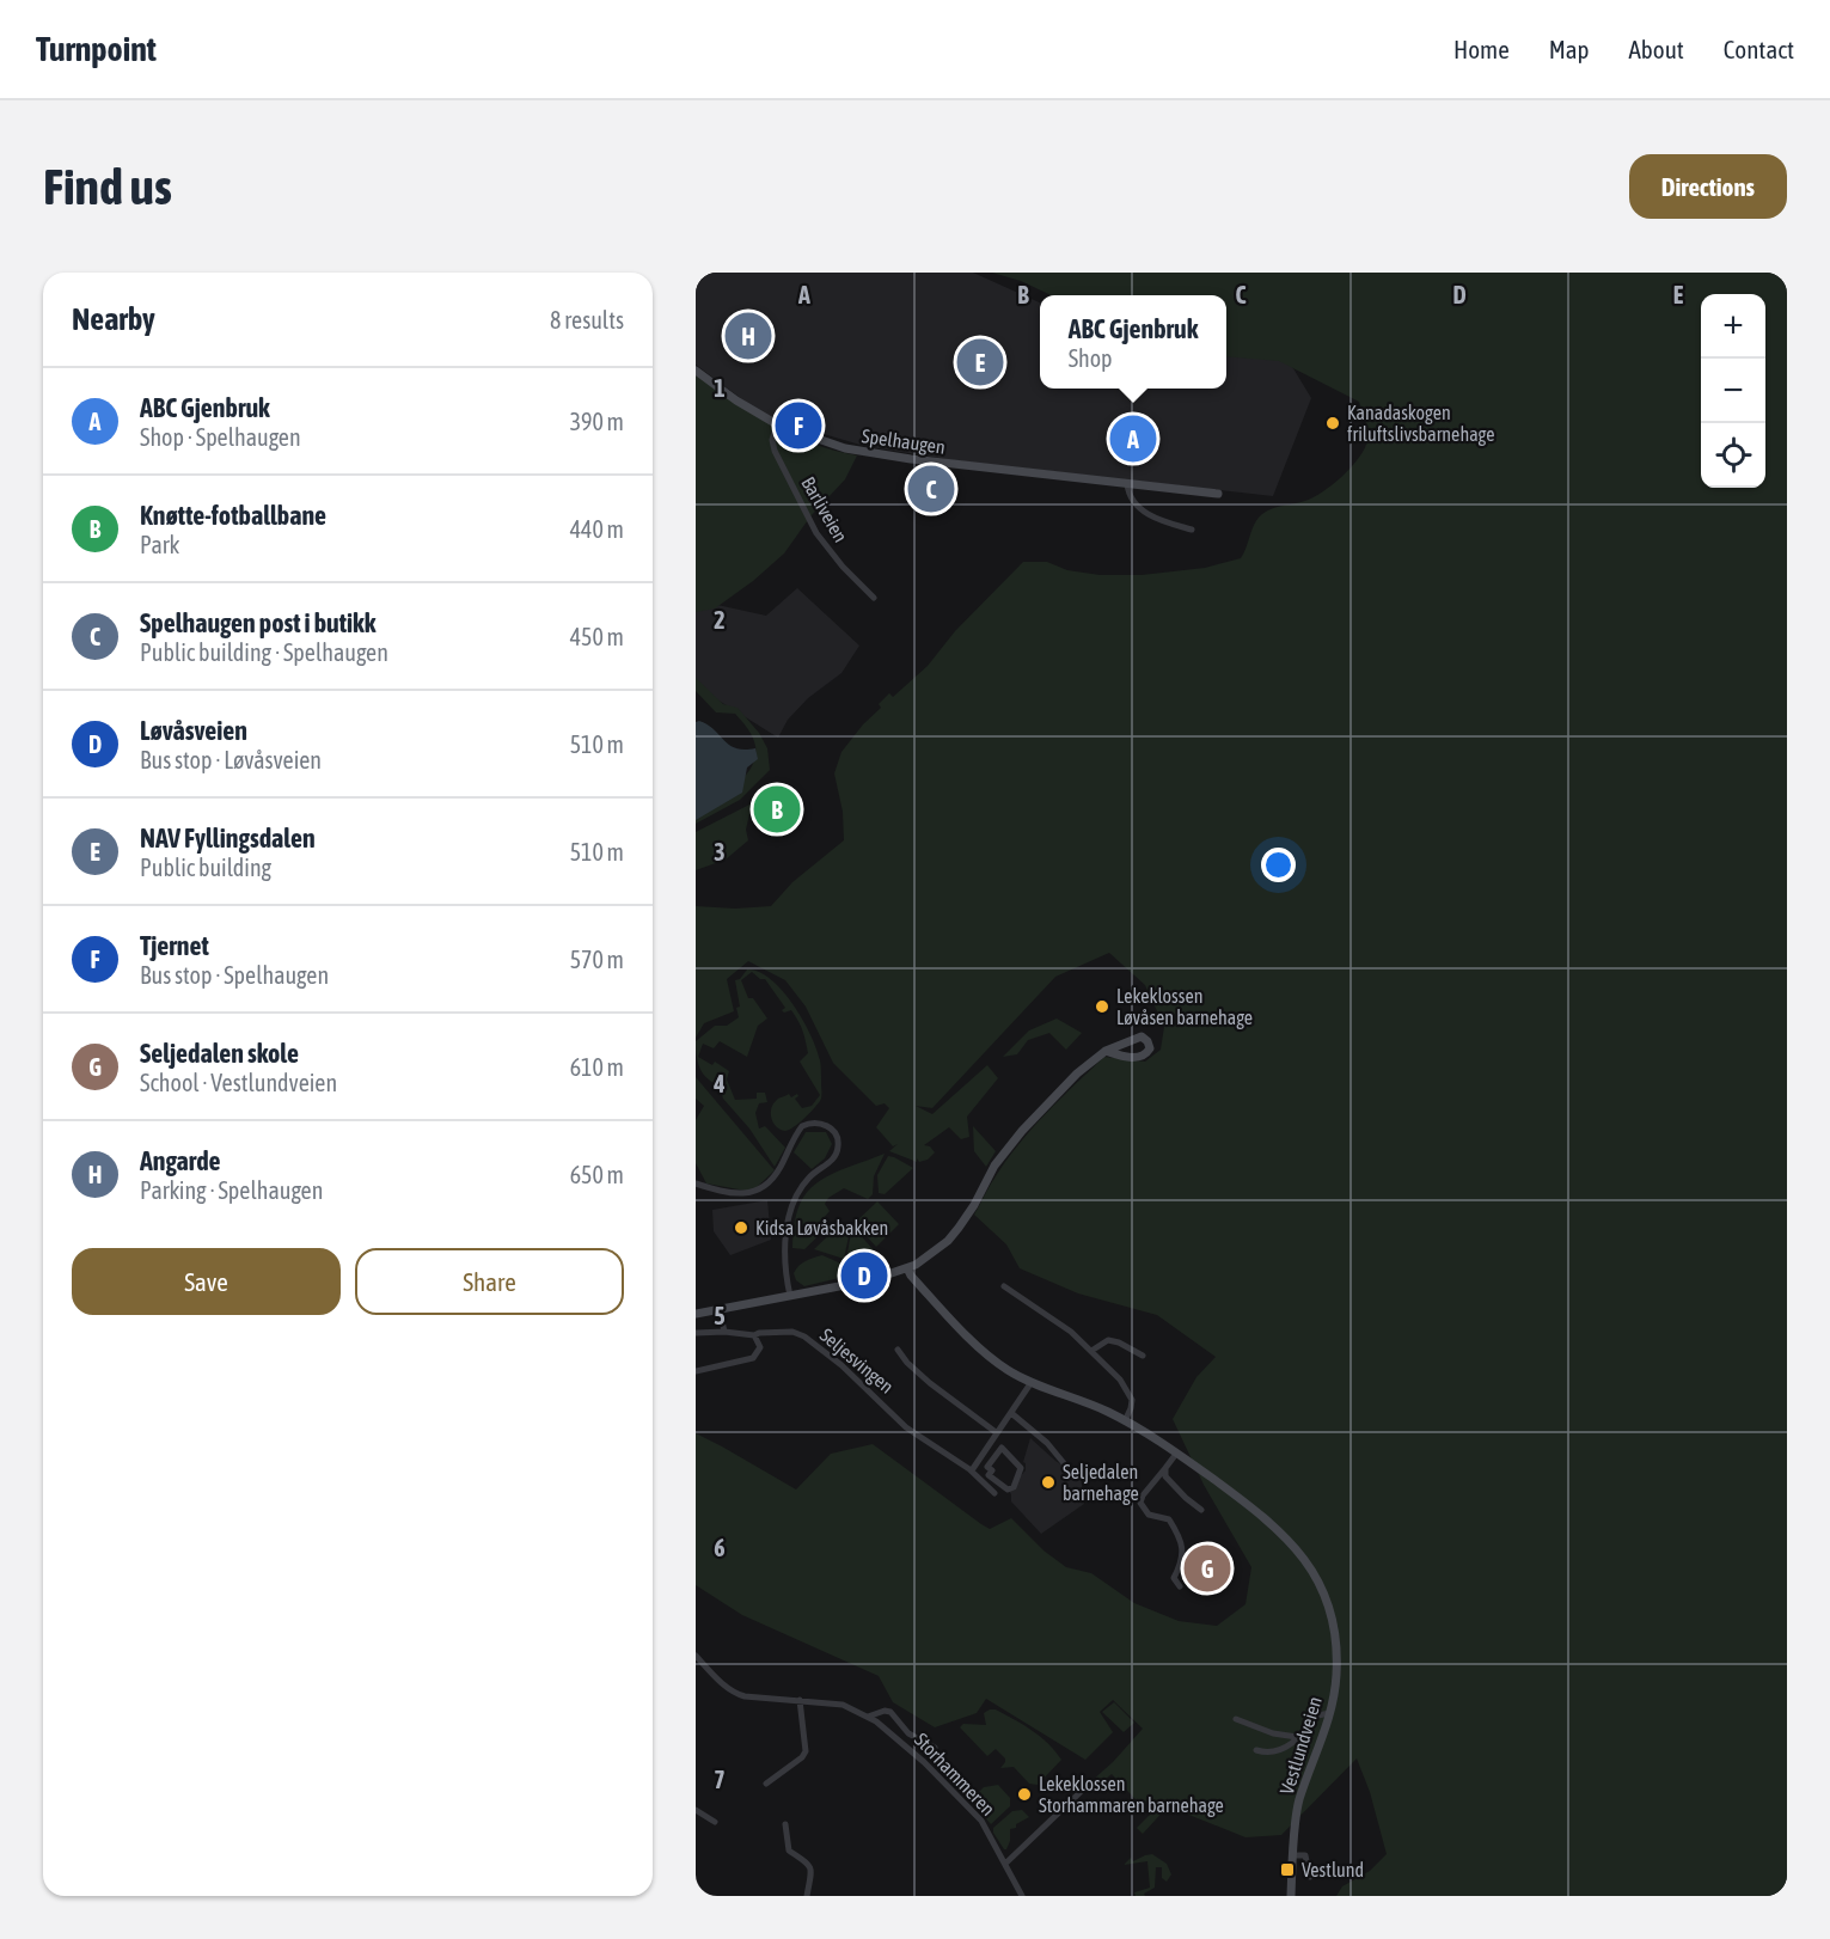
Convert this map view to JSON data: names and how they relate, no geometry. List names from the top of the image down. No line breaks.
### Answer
{"streets":{"main road":["Spelhaugen","Vestlundveien"],"street":["Barliveien","Seljesvingen","Storhammeren"]},"crossings":[["Spelhaugen","Barliveien"]],"places":{"other":["Kanadaskogen friluftslivsbarnehage","Lekeklossen Løvåsen barnehage","Kidsa Løvåsbakken","Seljedalen barnehage","Lekeklossen Storhammaren barnehage"],"transit":["Vestlund"]},"page":{"header":"Turnpoint","nav":["Home","Map","About","Contact"],"buttons":["Directions",["Save","Share"]],"title":"Find us","heading":["Nearby","8 results"],"map_buttons":["+","−"],"popup":["ABC Gjenbruk","Shop"],"pins":["H","E","F","A","C","B","D","G"],"list":[{"mark":"A","name":"ABC Gjenbruk","note":"Shop · Spelhaugen","value":"390 m"},{"mark":"B","name":"Knøtte-fotballbane","note":"Park","value":"440 m"},{"mark":"C","name":"Spelhaugen post i butikk","note":"Public building · Spelhaugen","value":"450 m"},{"mark":"D","name":"Løvåsveien","note":"Bus stop · Løvåsveien","value":"510 m"},{"mark":"E","name":"NAV Fyllingsdalen","note":"Public building","value":"510 m"},{"mark":"F","name":"Tjernet","note":"Bus stop · Spelhaugen","value":"570 m"},{"mark":"G","name":"Seljedalen skole","note":"School · Vestlundveien","value":"610 m"},{"mark":"H","name":"Angarde","note":"Parking · Spelhaugen","value":"650 m"}]},"grid":{"columns":["A","B","C","D","E"],"rows":["1","2","3","4","5","6","7"]}}
